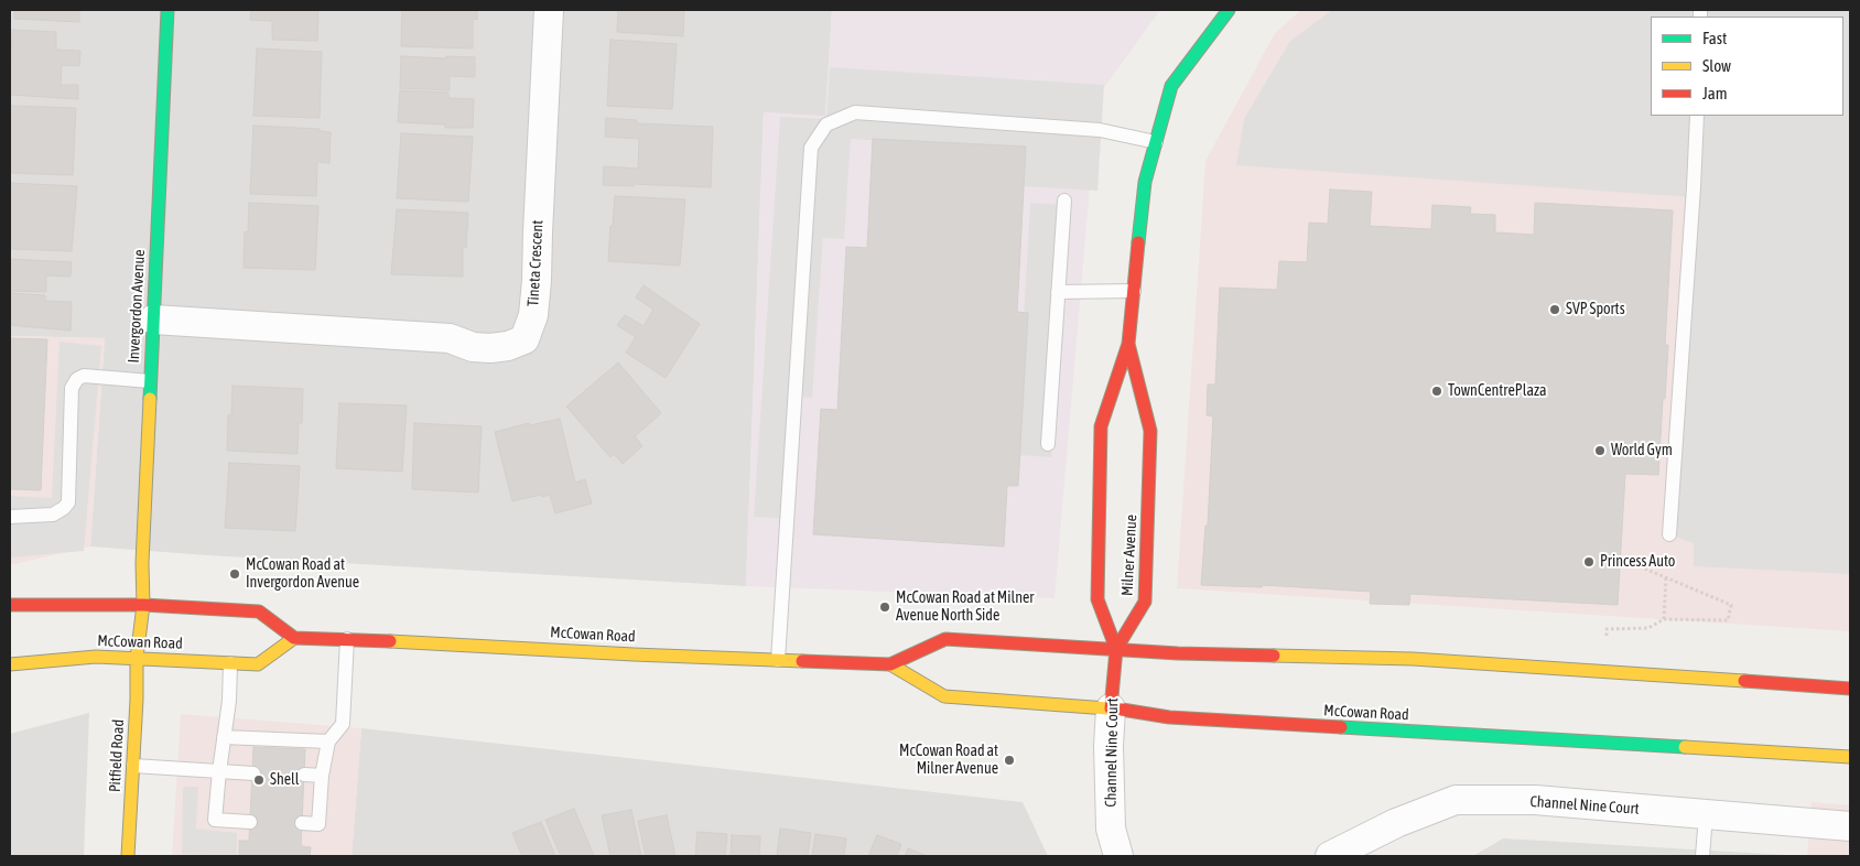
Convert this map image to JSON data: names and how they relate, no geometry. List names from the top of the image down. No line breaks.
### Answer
{"streets":{"main road":["Invergordon Avenue","Milner Avenue","McCowan Road","Channel Nine Court","Pitfield Road"],"street":["Tineta Crescent"]},"crossings":[["Tineta Crescent","Invergordon Avenue"],["Invergordon Avenue","McCowan Road"],["Invergordon Avenue","Pitfield Road"],["Milner Avenue","McCowan Road"],["Milner Avenue","Channel Nine Court"],["McCowan Road","Channel Nine Court"],["McCowan Road","Pitfield Road"]],"places":["SVP Sports","TownCentrePlaza","World Gym","Princess Auto","McCowan Road at Invergordon Avenue","McCowan Road at Milner Avenue North Side","McCowan Road at Milner Avenue","Shell"],"legend":["Fast","Slow","Jam"]}
